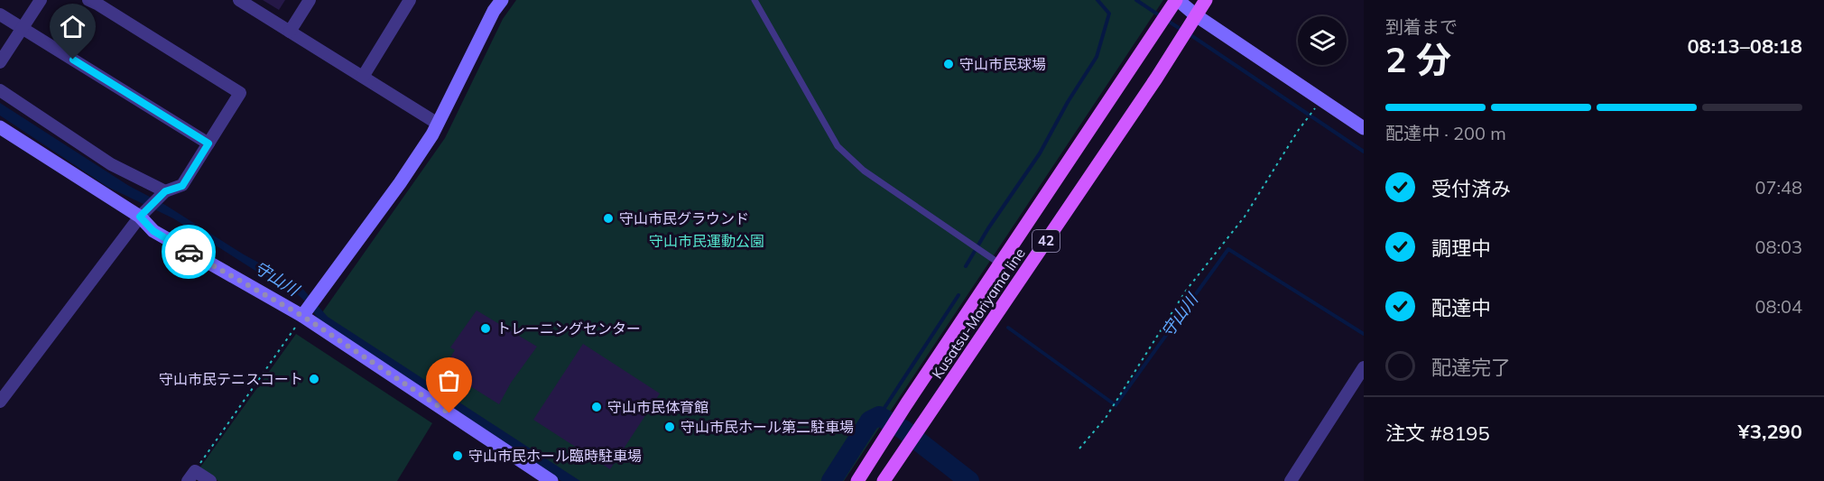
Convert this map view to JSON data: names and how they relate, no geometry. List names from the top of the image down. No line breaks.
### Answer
{"streets":{"main road":["42","Kusatsu-Moriyama line"]},"water":["守山川"],"parks":["守山市民運動公園"],"places":["守山市民球場","守山市民グラウンド","トレーニングセンター","守山市民テニスコート","守山市民体育館","守山市民ホール第二駐車場","守山市民ホール臨時駐車場"],"page":{"heading":["2 分","到着まで","08:13–08:18"],"panel":["注文 #8195","¥3,290"],"bar":"配達中 · 200 m","list":[["受付済み","07:48"],["調理中","08:03"],["配達中","08:04"],"配達完了"]}}
